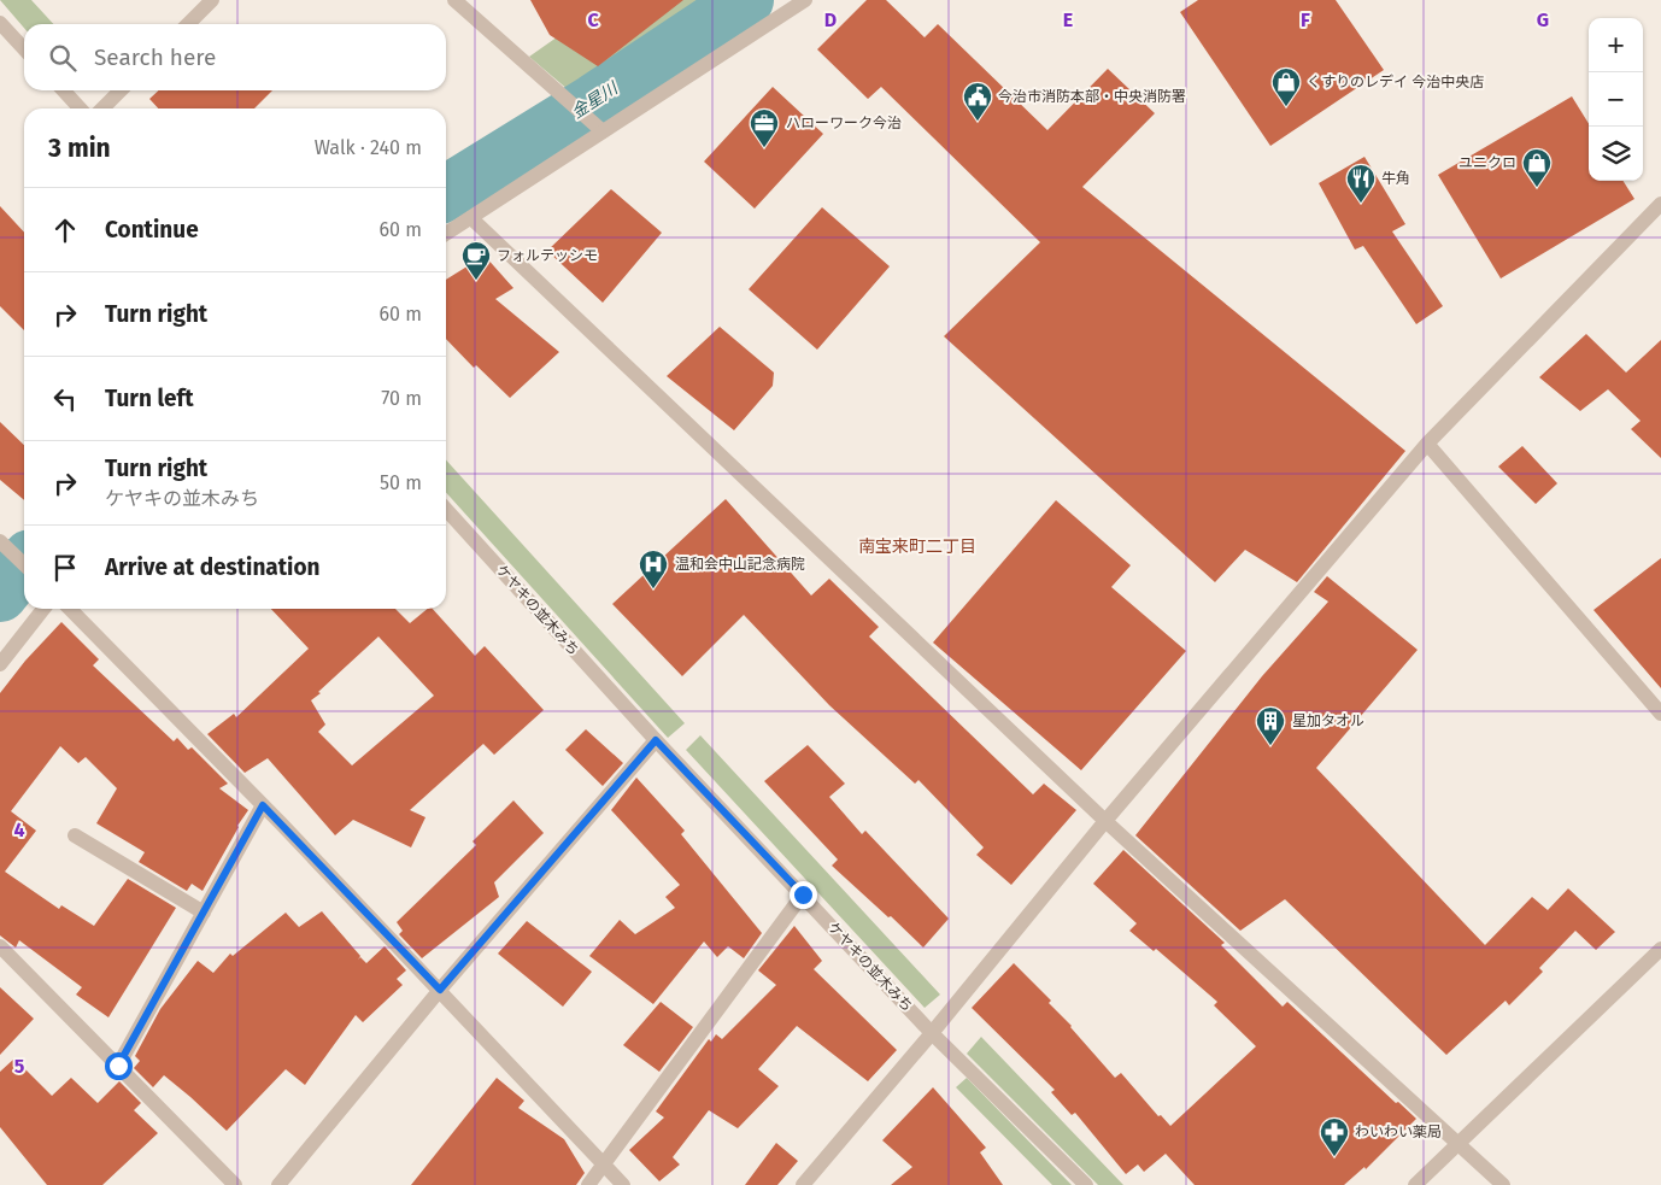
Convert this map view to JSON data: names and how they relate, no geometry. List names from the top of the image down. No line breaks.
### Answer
{"streets":{"street":["ケヤキの並木みち"]},"districts":["南宝来町二丁目"],"water":["金星川"],"places":{"shop":["くすりのレデイ 今治中央店","ユニクロ"],"public building":["今治市消防本部・中央消防署"],"office":["ハローワーク今治"],"restaurant":["牛角"],"cafe":["フォルテッシモ"],"hospital":["温和会中山記念病院"],"building":["星加タオル"],"pharmacy":["わいわい薬局"]},"page":{"map_buttons":["+","−"],"search":"Search here","heading":["3 min","Walk · 240 m"],"list":[["Continue","60 m"],["Turn right","60 m"],["Turn left","70 m"],["Turn right","ケヤキの並木みち","50 m"],"Arrive at destination"]},"grid":{"columns":["C","D","E","F","G"],"rows":["4","5"]}}
